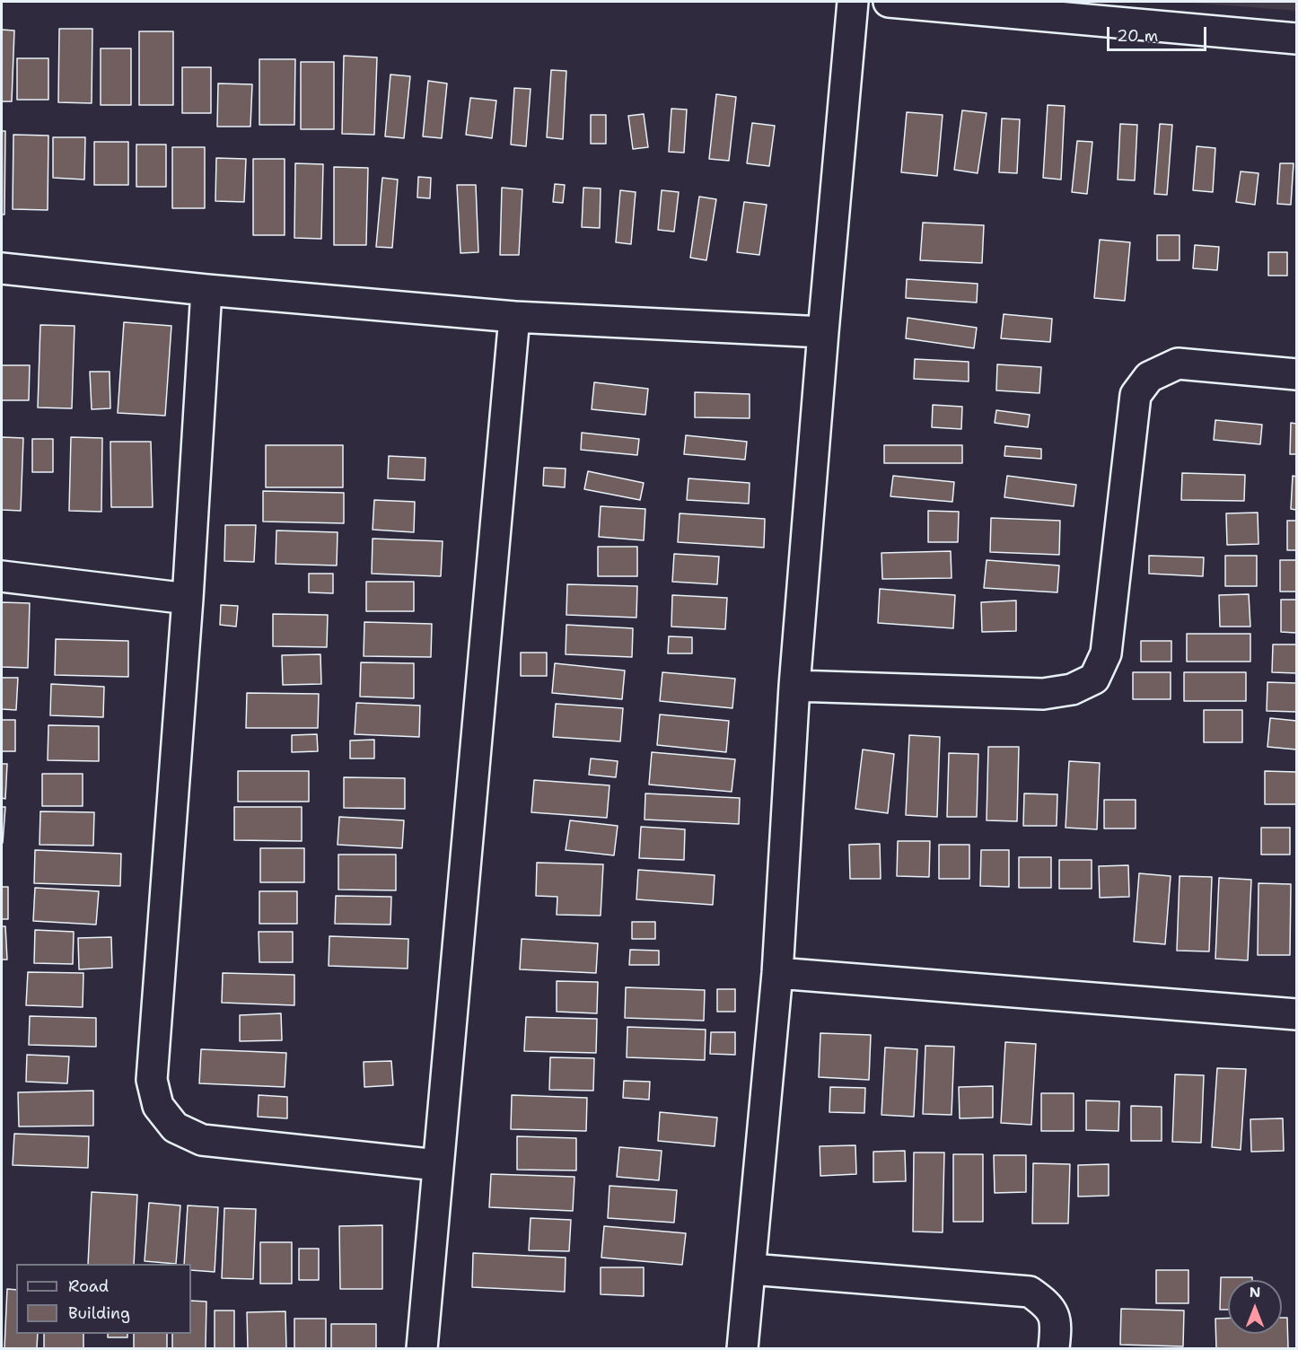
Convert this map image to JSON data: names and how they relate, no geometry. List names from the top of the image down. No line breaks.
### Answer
{"legend":["Road","Building"],"scale_bar":"20 m","north":"top"}
